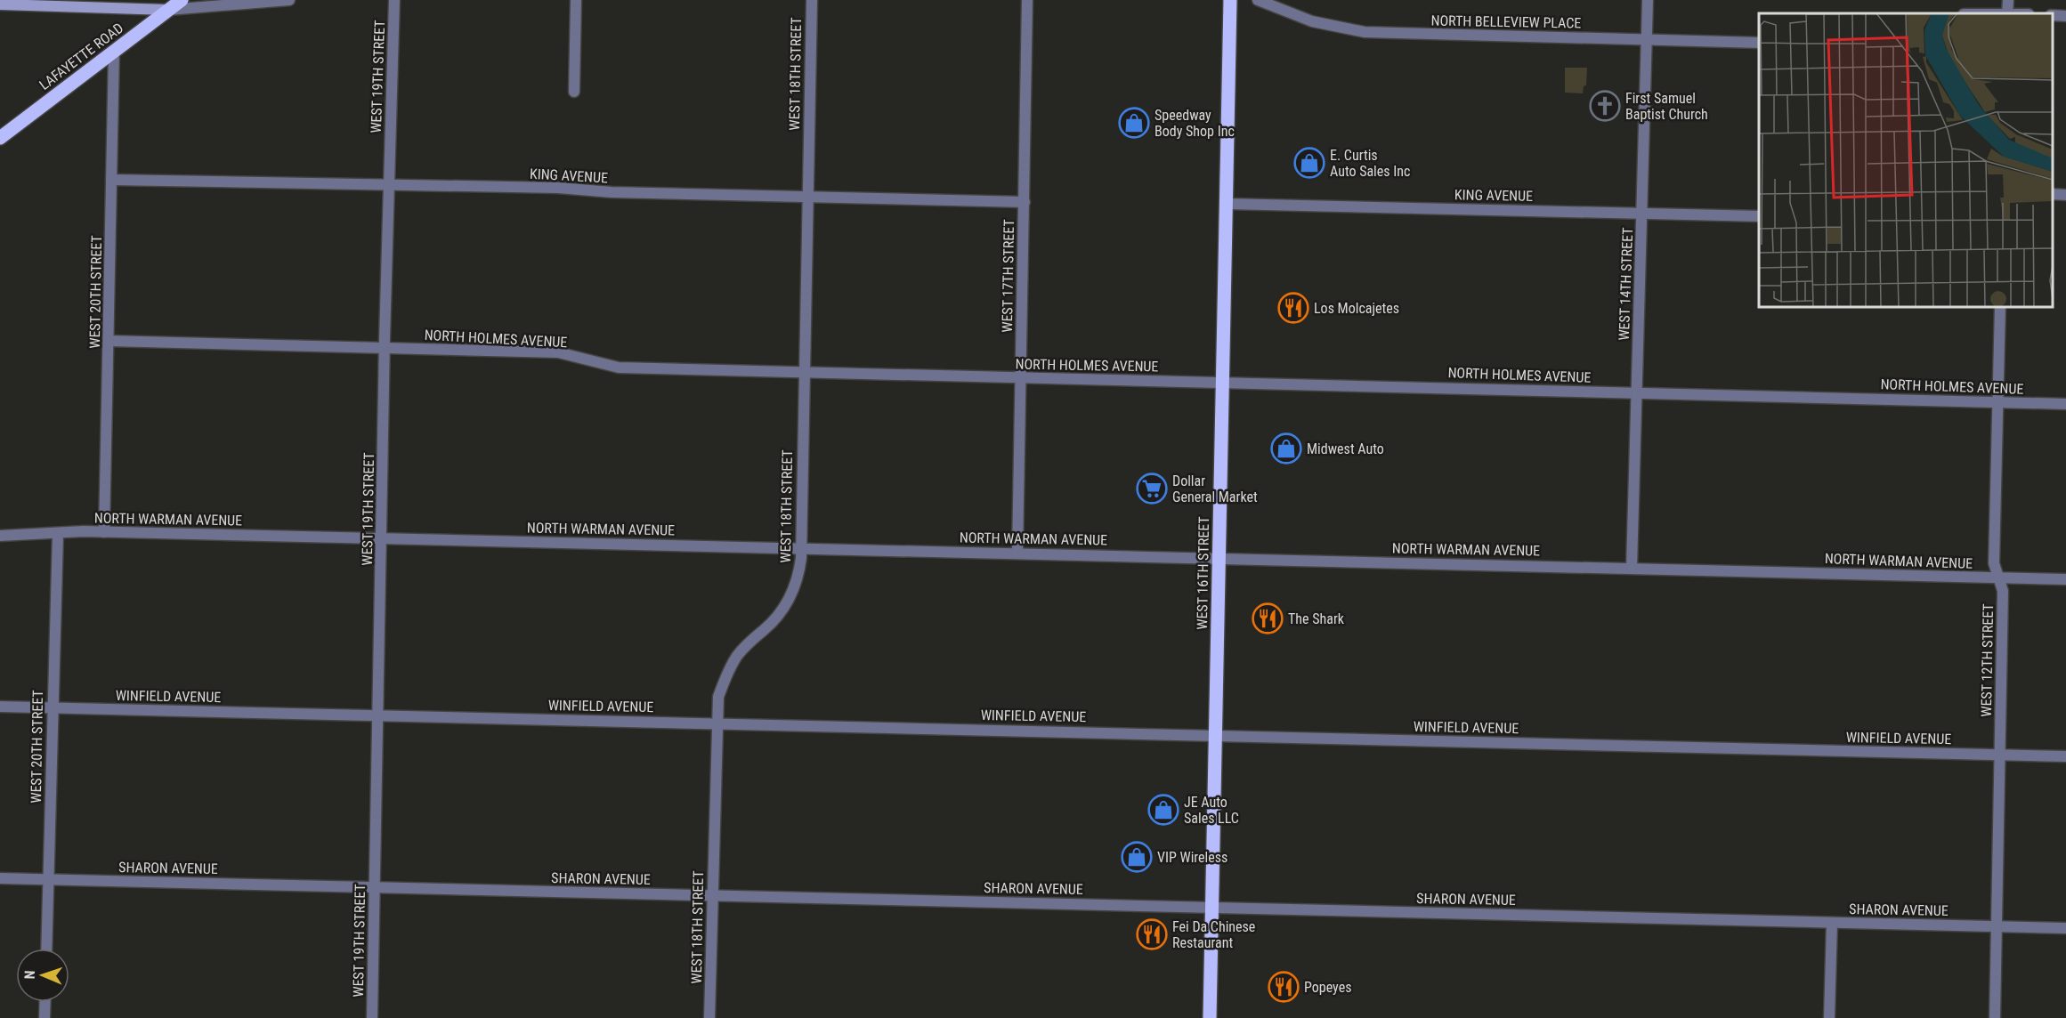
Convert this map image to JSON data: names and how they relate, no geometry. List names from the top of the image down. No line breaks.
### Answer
{"streets":{"main road":["LAFAYETTE ROAD","WEST 16TH STREET"],"street":["NORTH BELLEVIEW PLACE","WEST 18TH STREET","WEST 19TH STREET","KING AVENUE","WEST 17TH STREET","WEST 14TH STREET","WEST 20TH STREET","NORTH HOLMES AVENUE","NORTH WARMAN AVENUE","WEST 12TH STREET","WINFIELD AVENUE","SHARON AVENUE"]},"crossings":[["NORTH BELLEVIEW PLACE","WEST 14TH STREET"],["LAFAYETTE ROAD","WEST 20TH STREET"],["WEST 18TH STREET","KING AVENUE"],["WEST 18TH STREET","NORTH HOLMES AVENUE"],["WEST 18TH STREET","NORTH WARMAN AVENUE"],["WEST 18TH STREET","WINFIELD AVENUE"],["WEST 18TH STREET","SHARON AVENUE"],["WEST 19TH STREET","KING AVENUE"],["WEST 19TH STREET","NORTH HOLMES AVENUE"],["WEST 19TH STREET","NORTH WARMAN AVENUE"],["WEST 19TH STREET","WINFIELD AVENUE"],["WEST 19TH STREET","SHARON AVENUE"],["KING AVENUE","WEST 17TH STREET"],["KING AVENUE","WEST 14TH STREET"],["KING AVENUE","WEST 20TH STREET"],["KING AVENUE","WEST 16TH STREET"],["WEST 17TH STREET","NORTH HOLMES AVENUE"],["WEST 17TH STREET","NORTH WARMAN AVENUE"],["WEST 14TH STREET","NORTH HOLMES AVENUE"],["WEST 14TH STREET","NORTH WARMAN AVENUE"],["WEST 20TH STREET","NORTH HOLMES AVENUE"],["WEST 20TH STREET","NORTH WARMAN AVENUE"],["WEST 20TH STREET","WINFIELD AVENUE"],["WEST 20TH STREET","SHARON AVENUE"],["NORTH HOLMES AVENUE","WEST 16TH STREET"],["NORTH HOLMES AVENUE","WEST 12TH STREET"],["NORTH WARMAN AVENUE","WEST 16TH STREET"],["NORTH WARMAN AVENUE","WEST 12TH STREET"],["WEST 16TH STREET","WINFIELD AVENUE"],["WEST 16TH STREET","SHARON AVENUE"],["WEST 12TH STREET","WINFIELD AVENUE"],["WEST 12TH STREET","SHARON AVENUE"]],"places":{"church":["First Samuel Baptist Church"],"shop":["Speedway Body Shop Inc","E. Curtis Auto Sales Inc","Midwest Auto","JE Auto Sales LLC","VIP Wireless"],"restaurant":["Los Molcajetes","The Shark","Fei Da Chinese Restaurant","Popeyes"],"supermarket":["Dollar General Market"]},"north":"left"}
